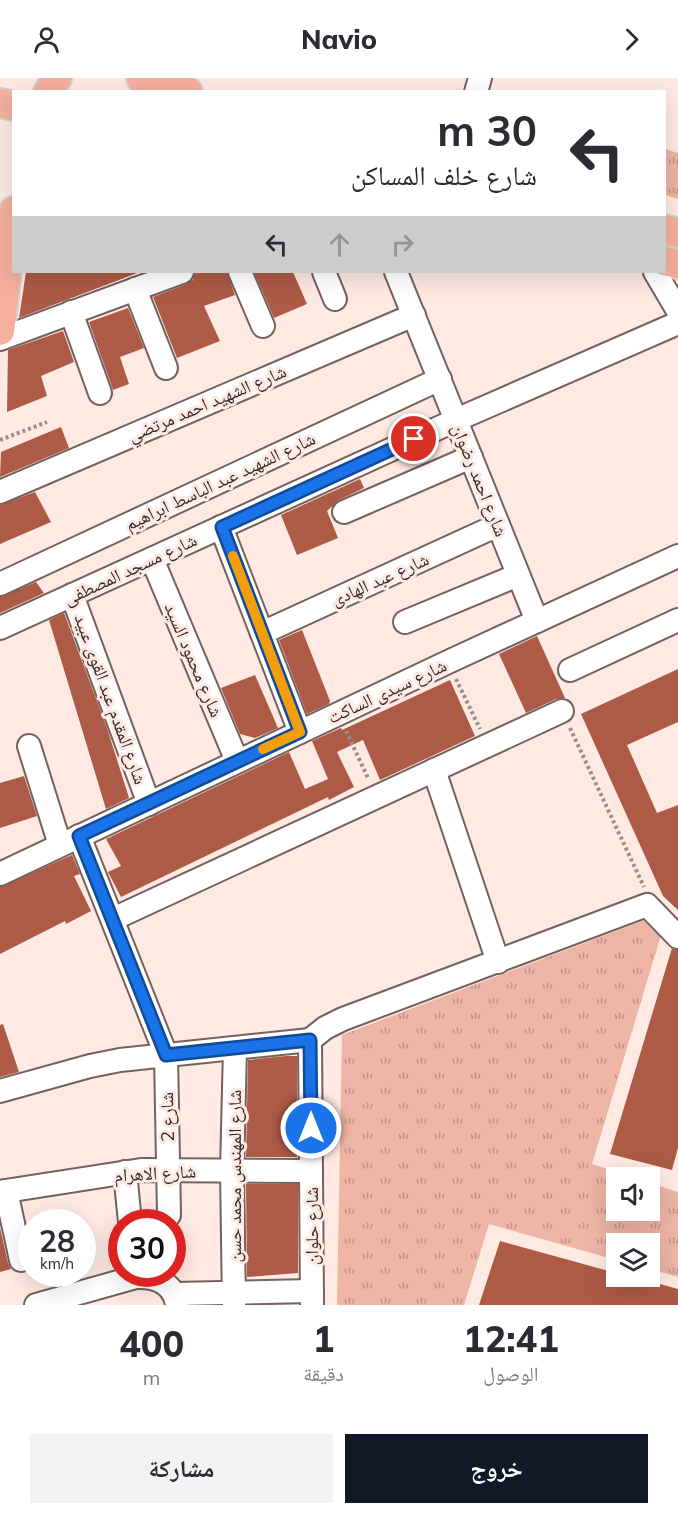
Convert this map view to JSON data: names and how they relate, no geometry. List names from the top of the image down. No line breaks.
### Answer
{"streets":{"street":["شارع الشهيد احمد مرتضي","شارع احمد رضوان","شارع الشهيد عبد الباسط ابراهيم","شارع مسجد المصطفى","شارع عبد الهادى","شارع محمود السيد","شارع سيدى الساكت","شارع المقدم عبد القوى عبيد","شارع 2","شارع الاهرام","شارع المهندس محمد حسن","شارع حلوان"]},"crossings":[["شارع الشهيد احمد مرتضي","شارع احمد رضوان"],["شارع احمد رضوان","شارع الشهيد عبد الباسط ابراهيم"],["شارع احمد رضوان","شارع مسجد المصطفى"],["شارع احمد رضوان","شارع عبد الهادى"],["شارع احمد رضوان","شارع سيدى الساكت"],["شارع مسجد المصطفى","شارع محمود السيد"],["شارع مسجد المصطفى","شارع المقدم عبد القوى عبيد"],["شارع محمود السيد","شارع سيدى الساكت"],["شارع سيدى الساكت","شارع المقدم عبد القوى عبيد"],["شارع 2","شارع الاهرام"],["شارع الاهرام","شارع المهندس محمد حسن"],["شارع الاهرام","شارع حلوان"]],"page":{"header":"Navio","turn":["30 m","شارع خلف المساكن"],"speed":"28 km/h","limit":"30","eta":["12:41","الوصول","1","دقيقة","400","m"],"buttons":["خروج","مشاركة"]}}
